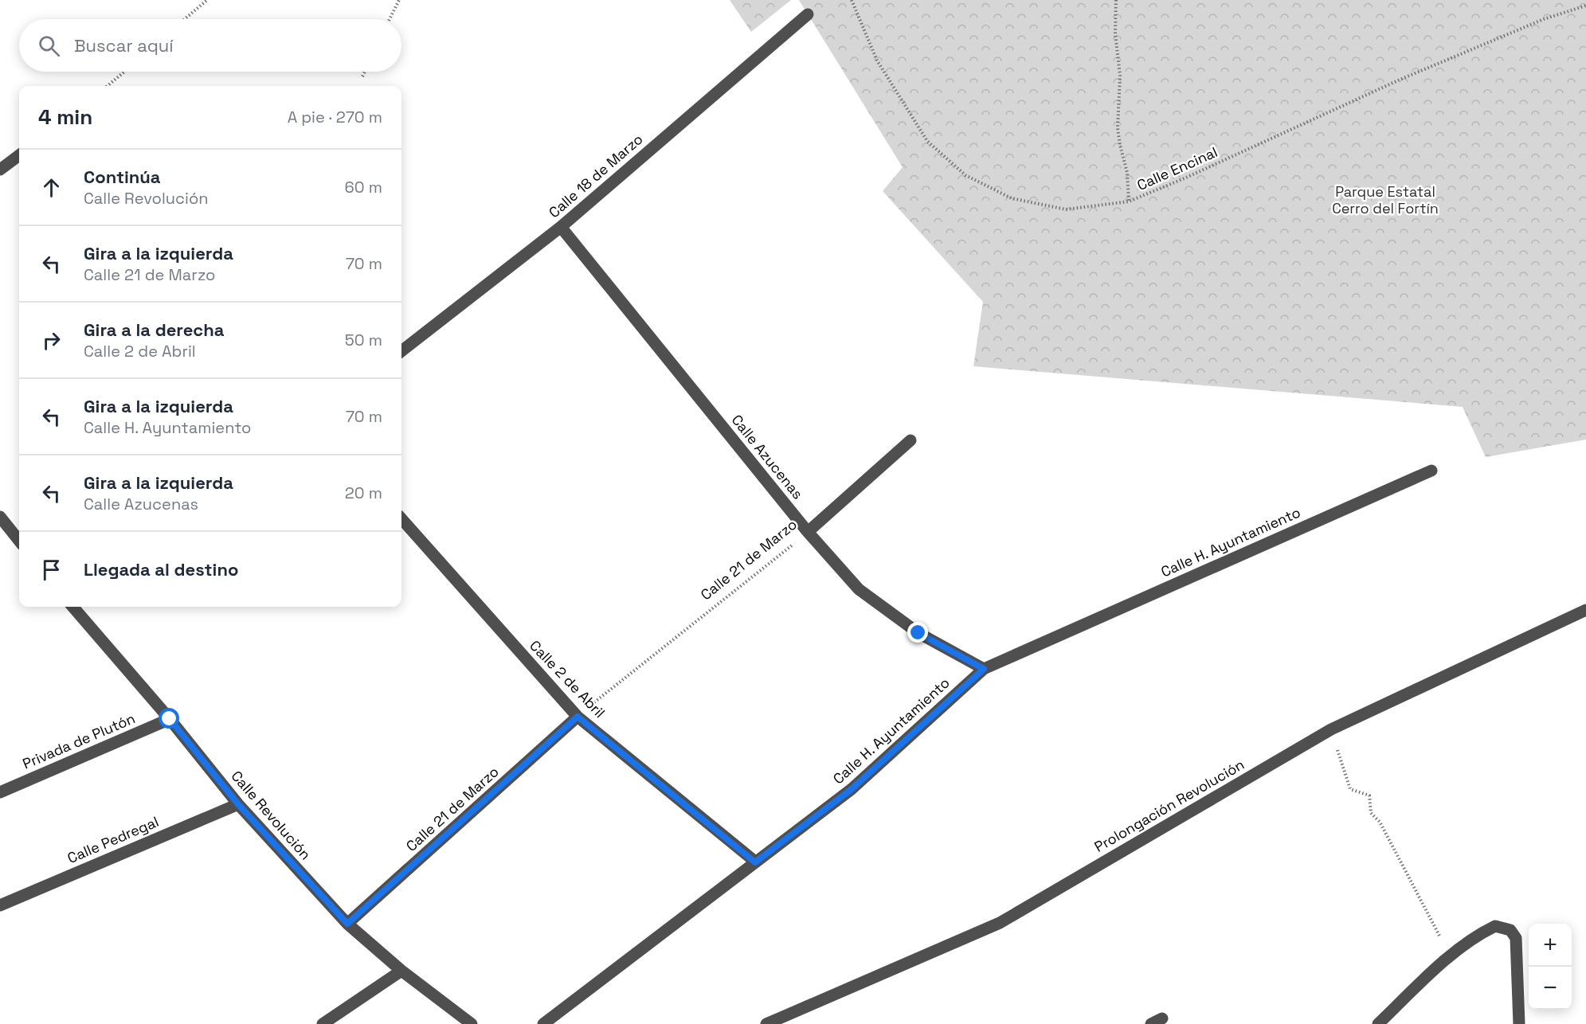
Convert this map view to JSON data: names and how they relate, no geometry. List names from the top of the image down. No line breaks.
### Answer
{"streets":{"street":["Calle 18 de Marzo","Calle Azucenas","Calle H. Ayuntamiento","Calle 21 de Marzo","Calle 2 de Abril","Privada de Plutón","Prolongación Revolución","Calle Revolución","Calle Pedregal"],"path":["Calle Encinal"]},"crossings":[["Calle 18 de Marzo","Calle Azucenas"],["Calle Azucenas","Calle H. Ayuntamiento"],["Calle Azucenas","Calle 21 de Marzo"],["Calle H. Ayuntamiento","Calle 2 de Abril"],["Calle 21 de Marzo","Calle 2 de Abril"],["Calle 21 de Marzo","Calle Revolución"],["Privada de Plutón","Calle Revolución"],["Calle Revolución","Calle Pedregal"]],"parks":["Parque Estatal Cerro del Fortín"],"page":{"search":"Buscar aquí","heading":["4 min","A pie · 270 m"],"list":[["Continúa","Calle Revolución","60 m"],["Gira a la izquierda","Calle 21 de Marzo","70 m"],["Gira a la derecha","Calle 2 de Abril","50 m"],["Gira a la izquierda","Calle H. Ayuntamiento","70 m"],["Gira a la izquierda","Calle Azucenas","20 m"],"Llegada al destino"],"map_buttons":["+","−"]}}
